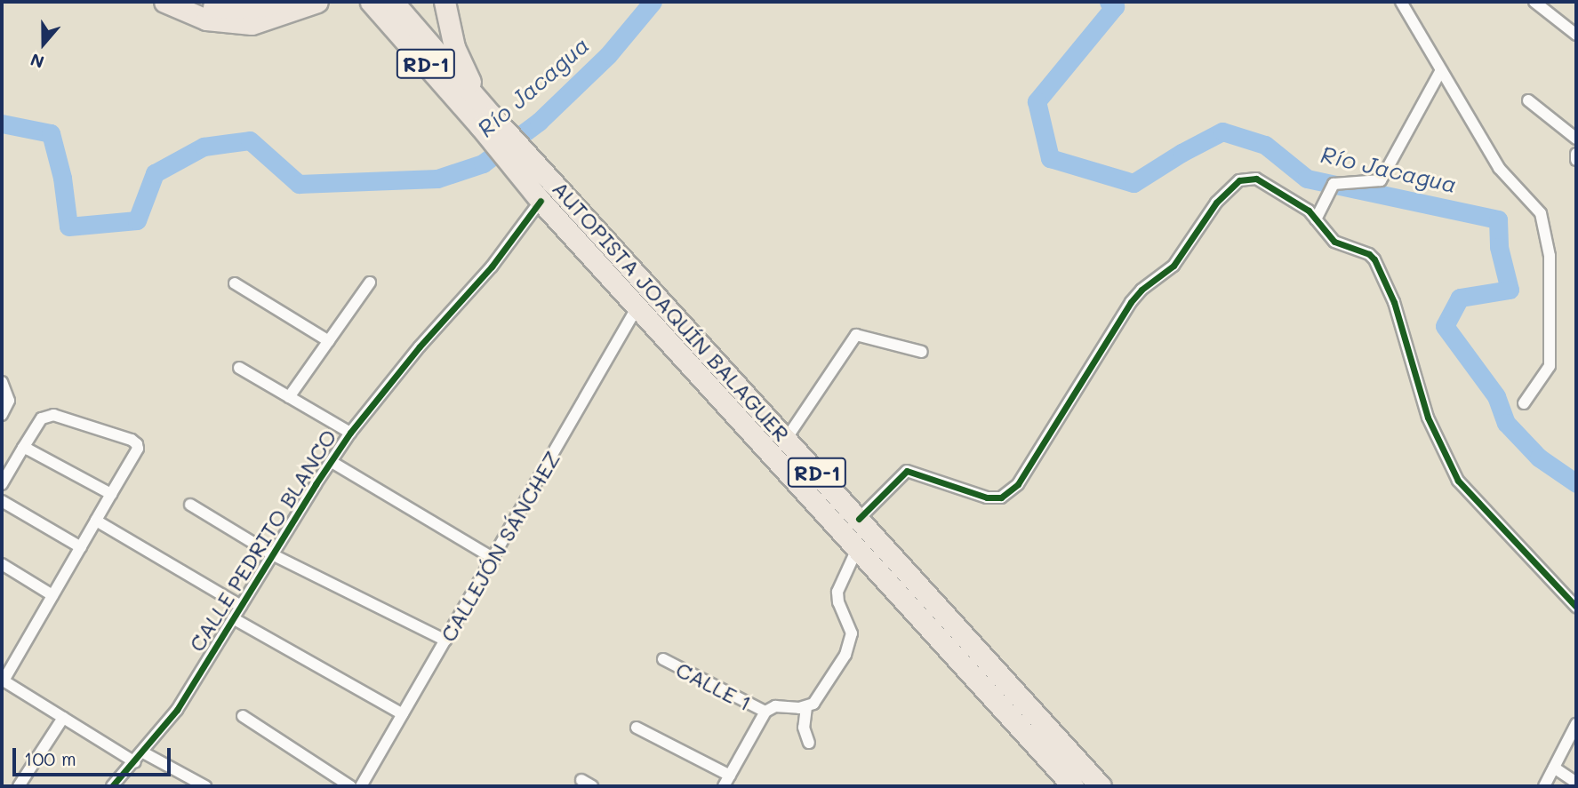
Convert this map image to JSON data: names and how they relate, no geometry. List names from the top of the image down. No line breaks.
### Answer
{"streets":{"highway":["RD-1","AUTOPISTA JOAQUÍN BALAGUER"],"street":["CALLE PEDRITO BLANCO","CALLEJÓN SÁNCHEZ","CALLE 1"]},"crossings":[["AUTOPISTA JOAQUÍN BALAGUER","CALLE PEDRITO BLANCO"],["AUTOPISTA JOAQUÍN BALAGUER","CALLEJÓN SÁNCHEZ"]],"water":["Río Jacagua"],"scale_bar":"100 m","north":"bottom"}
